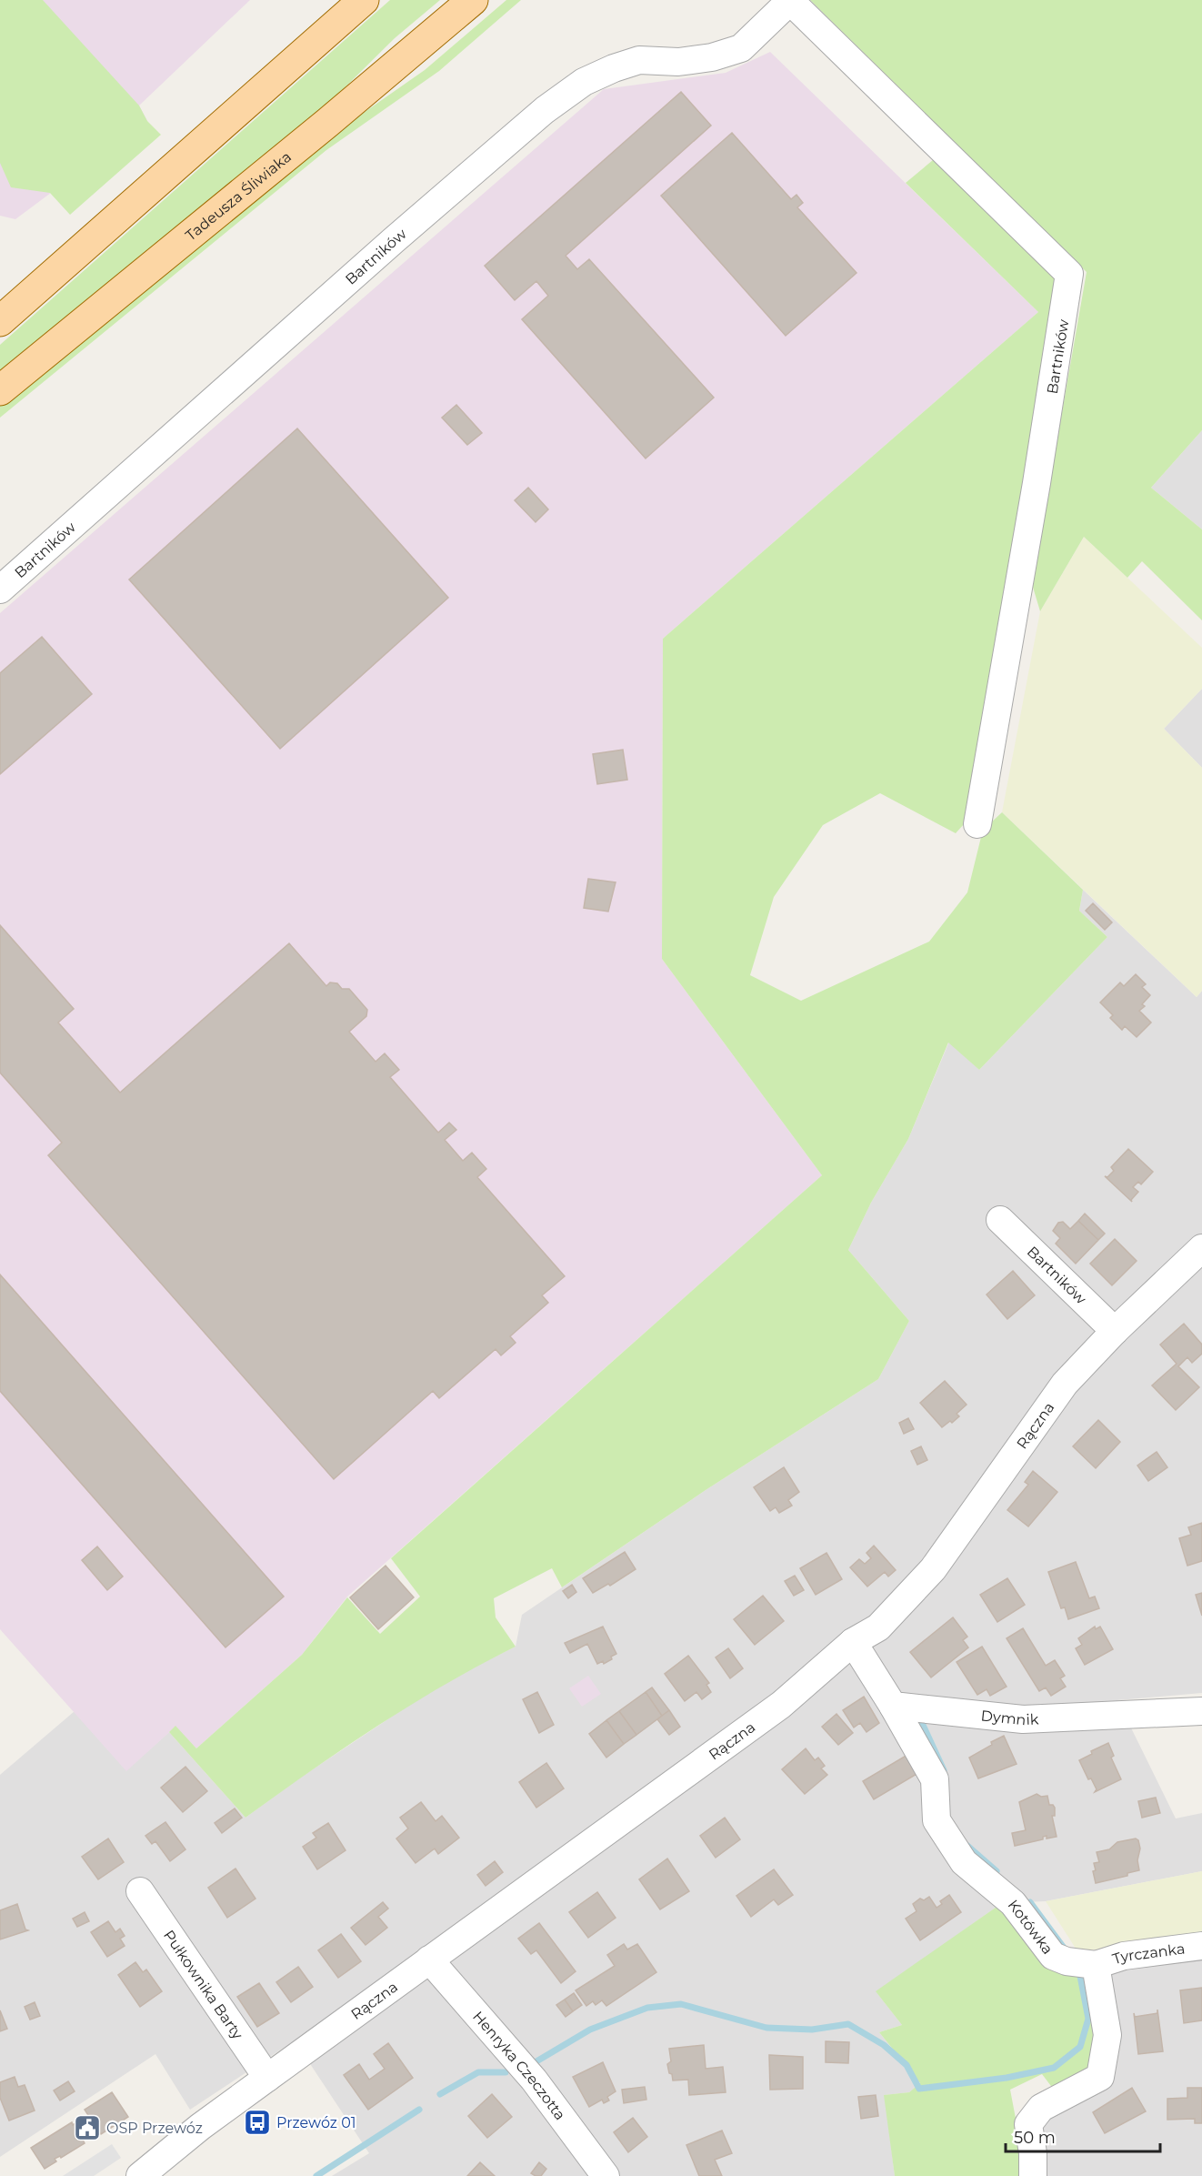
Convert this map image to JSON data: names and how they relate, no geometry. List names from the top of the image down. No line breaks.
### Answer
{"streets":{"main road":["Tadeusza Śliwiaka"],"street":["Bartników","Rączna","Dymnik","Kotówka","Tyrczanka","Pułkownika Barty","Henryka Czeczotta"]},"crossings":[["Bartników","Rączna"],["Rączna","Pułkownika Barty"],["Rączna","Henryka Czeczotta"],["Dymnik","Kotówka"],["Kotówka","Tyrczanka"]],"places":{"bus stop":["Przewóz 01"],"public building":["OSP Przewóz"]},"scale_bar":"50 m"}
